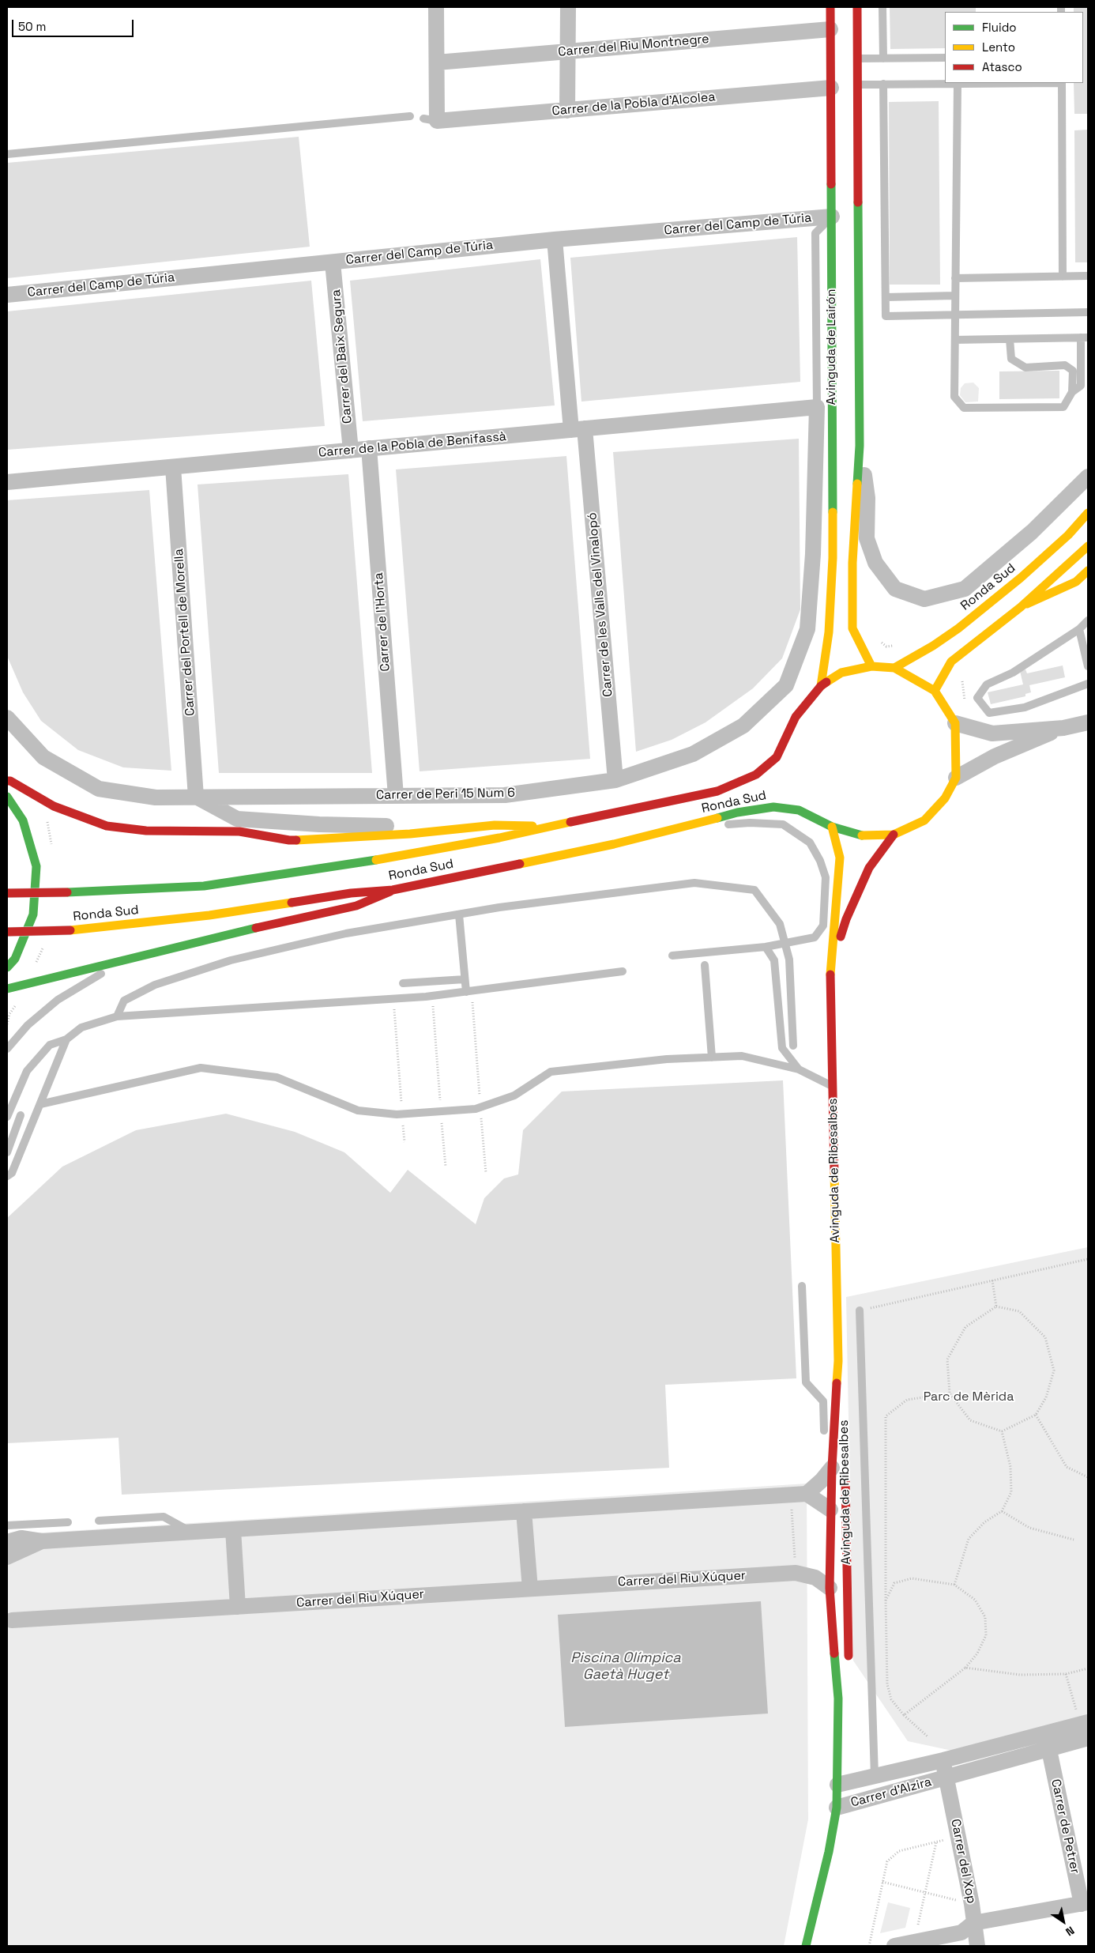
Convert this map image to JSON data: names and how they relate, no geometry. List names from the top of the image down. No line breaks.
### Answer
{"streets":{"main road":["Avinguda de Lairón","Ronda Sud","Avinguda de Ribesalbes"],"street":["Carrer del Riu Montnegre","Carrer de la Pobla d'Alcolea","Carrer del Camp de Túria","Carrer del Baix Segura","Carrer de la Pobla de Benifassà","Carrer de les Valls del Vinalopó","Carrer de l'Horta","Carrer del Portell de Morella","Carrer de Peri 15 Num 6","Carrer del Riu Xúquer","Carrer d'Alzira","Carrer de Petrer","Carrer del Xop"]},"crossings":[["Carrer del Riu Montnegre","Carrer de la Pobla d'Alcolea"],["Carrer del Riu Montnegre","Avinguda de Lairón"],["Carrer de la Pobla d'Alcolea","Avinguda de Lairón"],["Carrer del Camp de Túria","Avinguda de Lairón"],["Carrer del Camp de Túria","Carrer del Baix Segura"],["Carrer del Camp de Túria","Carrer de les Valls del Vinalopó"],["Avinguda de Lairón","Carrer de la Pobla de Benifassà"],["Avinguda de Lairón","Ronda Sud"],["Avinguda de Lairón","Carrer de Peri 15 Num 6"],["Carrer del Baix Segura","Carrer de la Pobla de Benifassà"],["Carrer de la Pobla de Benifassà","Carrer de les Valls del Vinalopó"],["Carrer de la Pobla de Benifassà","Carrer de l'Horta"],["Carrer de la Pobla de Benifassà","Carrer del Portell de Morella"],["Ronda Sud","Avinguda de Ribesalbes"],["Carrer de les Valls del Vinalopó","Carrer de Peri 15 Num 6"],["Carrer de l'Horta","Carrer de Peri 15 Num 6"],["Carrer del Portell de Morella","Carrer de Peri 15 Num 6"],["Avinguda de Ribesalbes","Carrer del Riu Xúquer"],["Avinguda de Ribesalbes","Carrer d'Alzira"],["Carrer d'Alzira","Carrer de Petrer"],["Carrer d'Alzira","Carrer del Xop"]],"water":["Piscina Olímpica Gaetà Huget"],"parks":["Parc de Mèrida"],"legend":["Fluido","Lento","Atasco"],"scale_bar":"50 m","north":"bottom right"}
